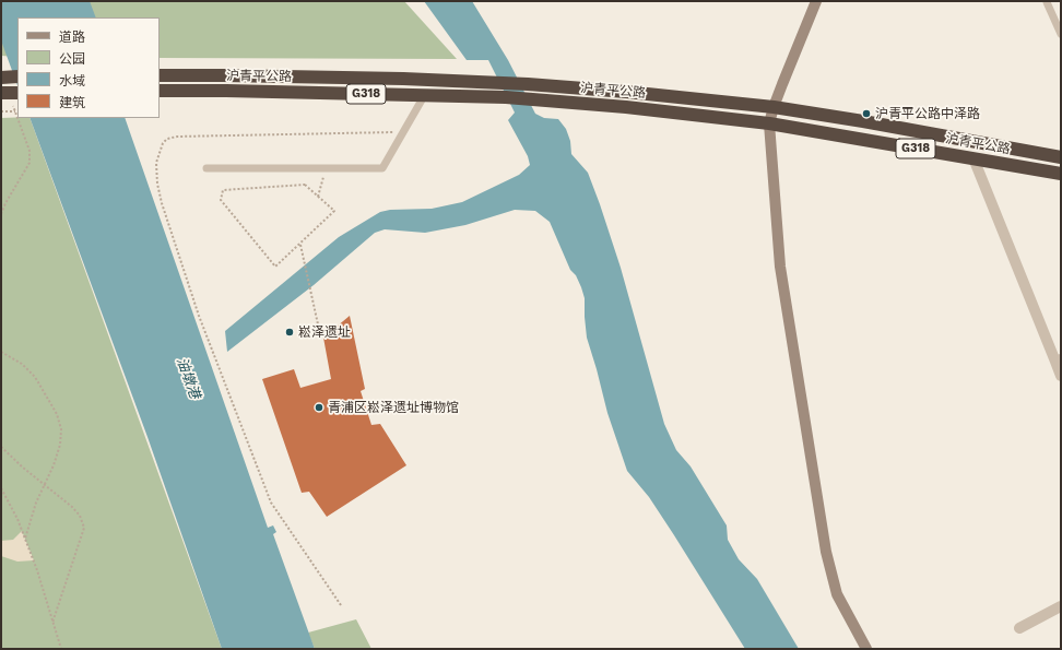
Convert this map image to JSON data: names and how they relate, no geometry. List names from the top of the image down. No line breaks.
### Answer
{"streets":{"highway":["沪青平公路","G318"]},"water":["油墩港"],"places":["沪青平公路中泽路","崧泽遗址","青浦区崧泽遗址博物馆"],"legend":["道路","公园","水域","建筑"]}
